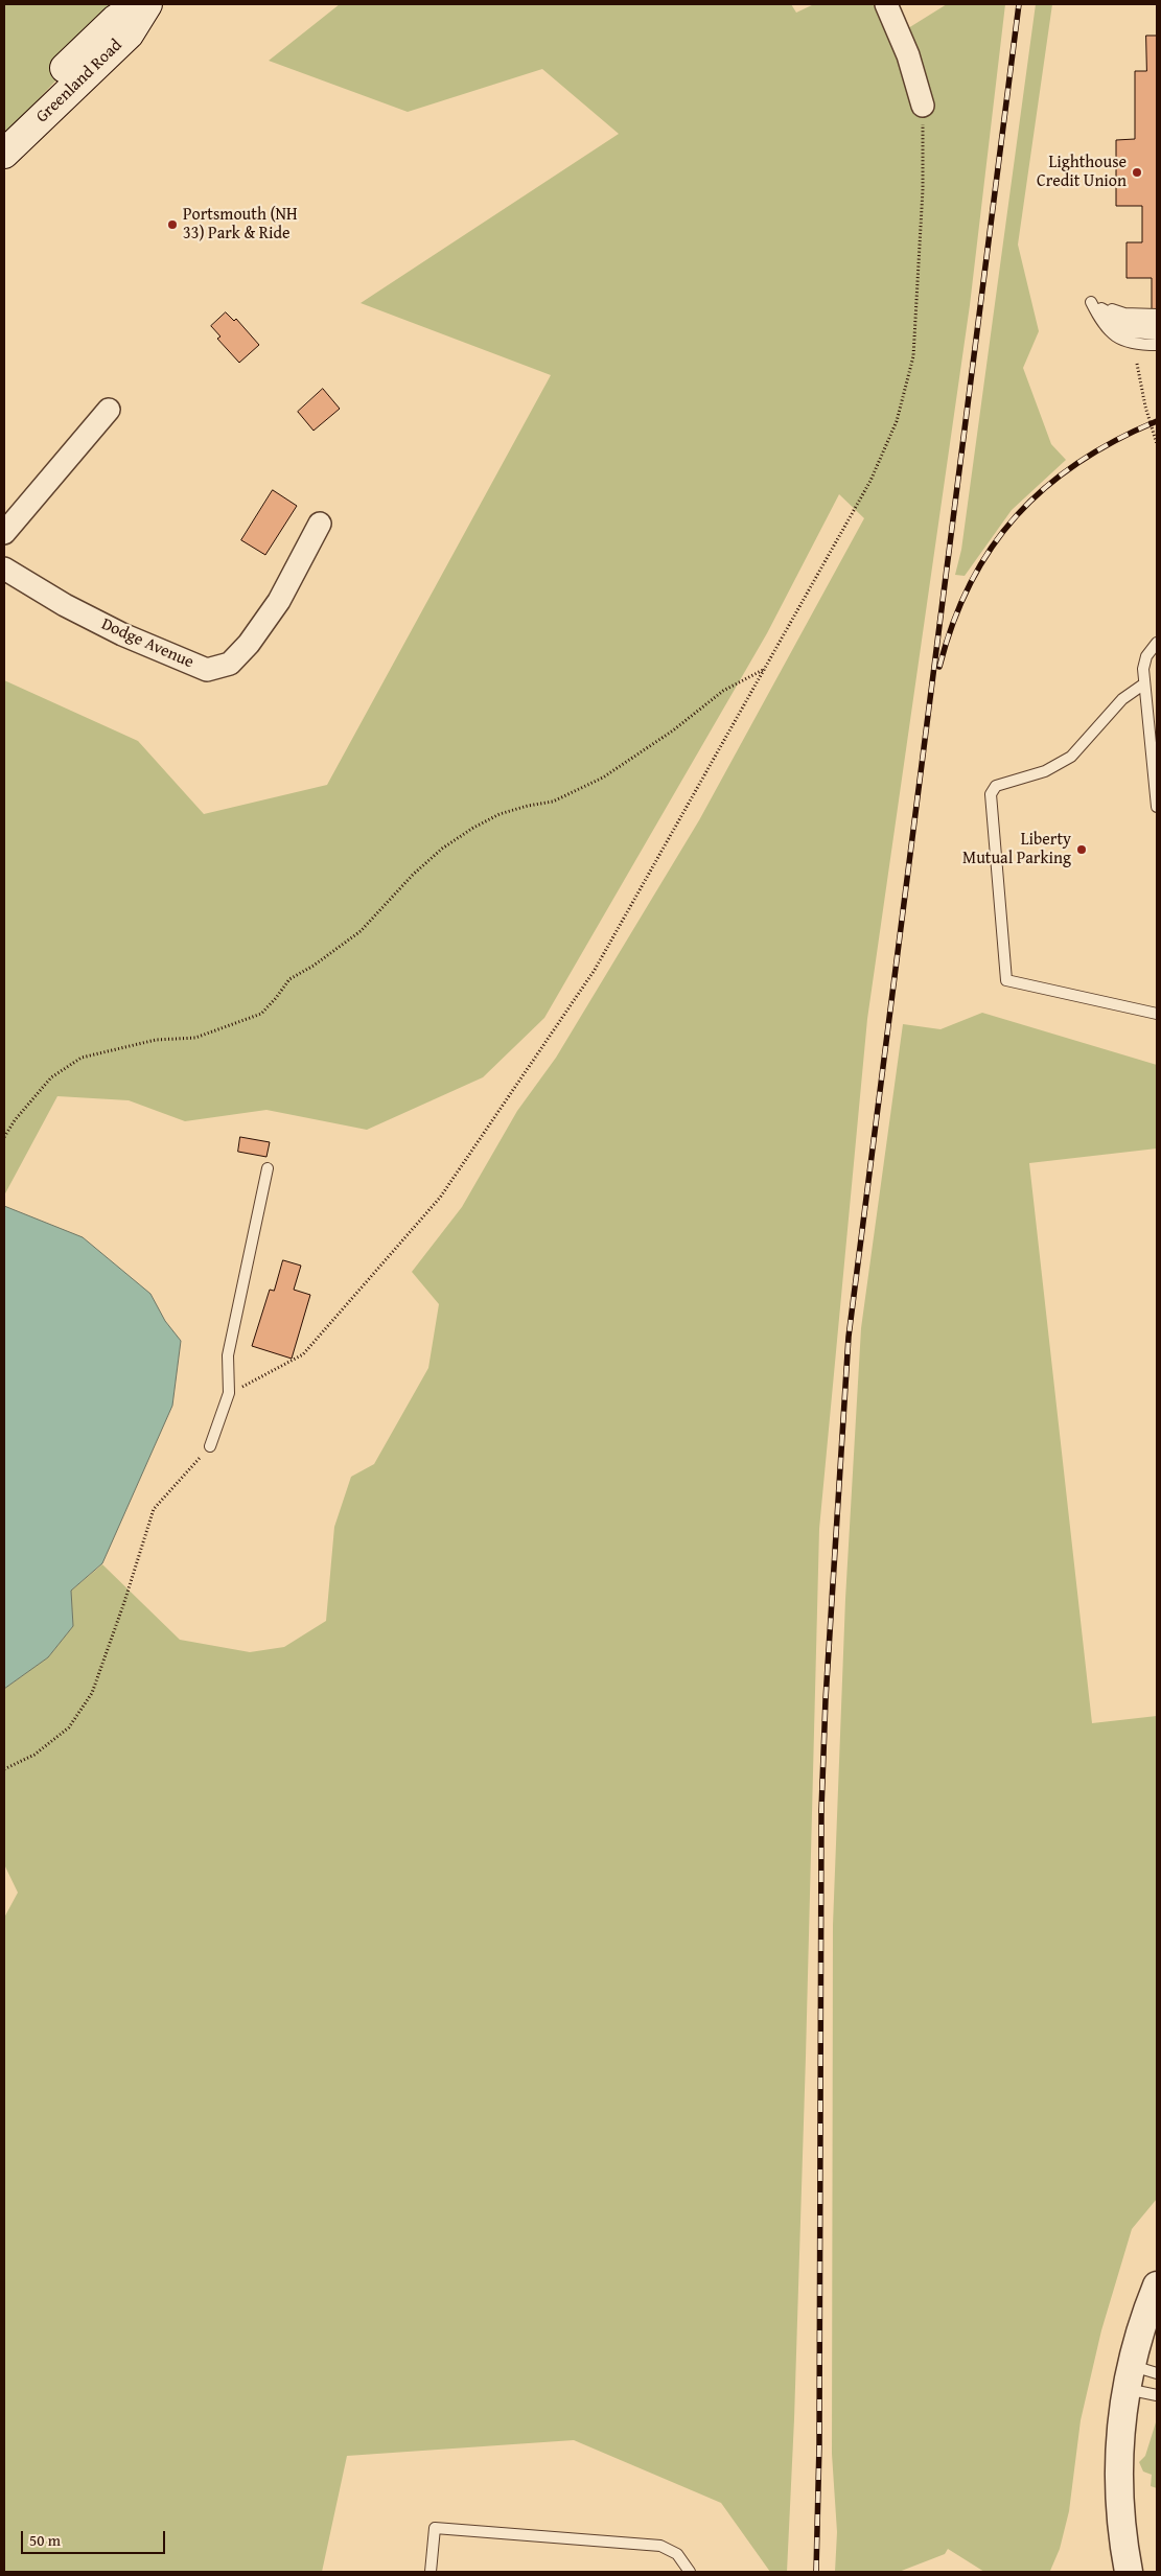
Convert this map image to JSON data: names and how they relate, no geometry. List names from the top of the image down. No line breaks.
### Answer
{"streets":{"main road":["Greenland Road"],"street":["Dodge Avenue"]},"places":["Lighthouse Credit Union","Portsmouth (NH 33) Park & Ride","Liberty Mutual Parking"],"scale_bar":"50 m"}
